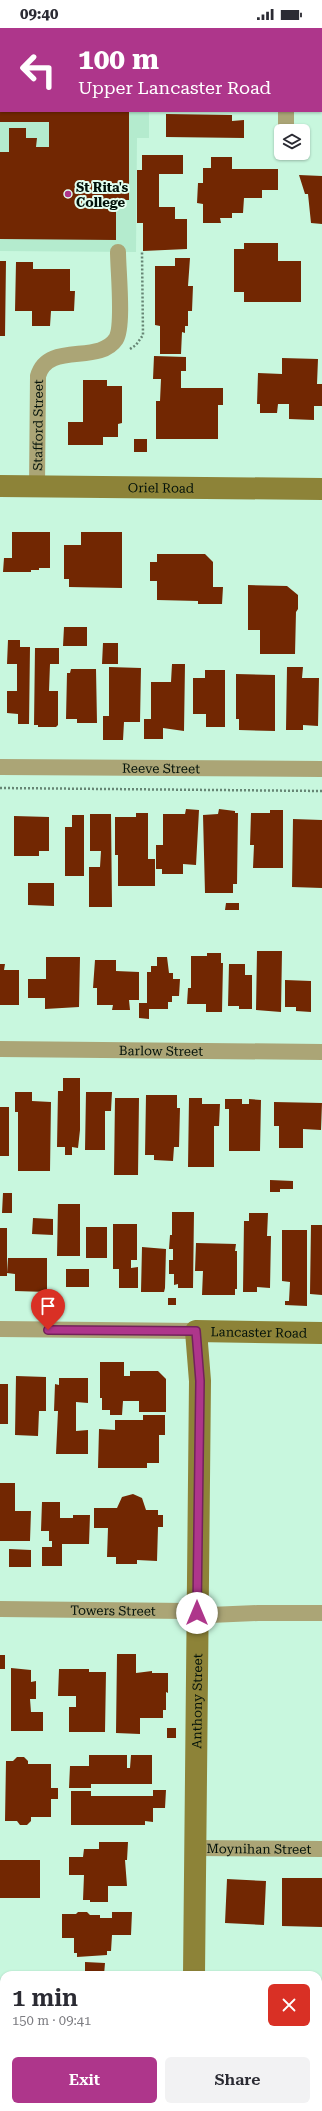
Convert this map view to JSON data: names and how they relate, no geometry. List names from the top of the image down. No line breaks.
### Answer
{"streets":{"street":["Stafford Street","Oriel Road","Reeve Street","Barlow Street","Lancaster Road","Towers Street","Anthony Street","Moynihan Street"]},"crossings":[["Stafford Street","Oriel Road"],["Lancaster Road","Anthony Street"],["Towers Street","Anthony Street"],["Anthony Street","Moynihan Street"]],"places":["St Rita's College"],"page":{"status":"09:40","turn":["100 m","Upper Lancaster Road"],"heading":["1 min","150 m · 09:41"],"buttons":["Exit","Share"]}}
